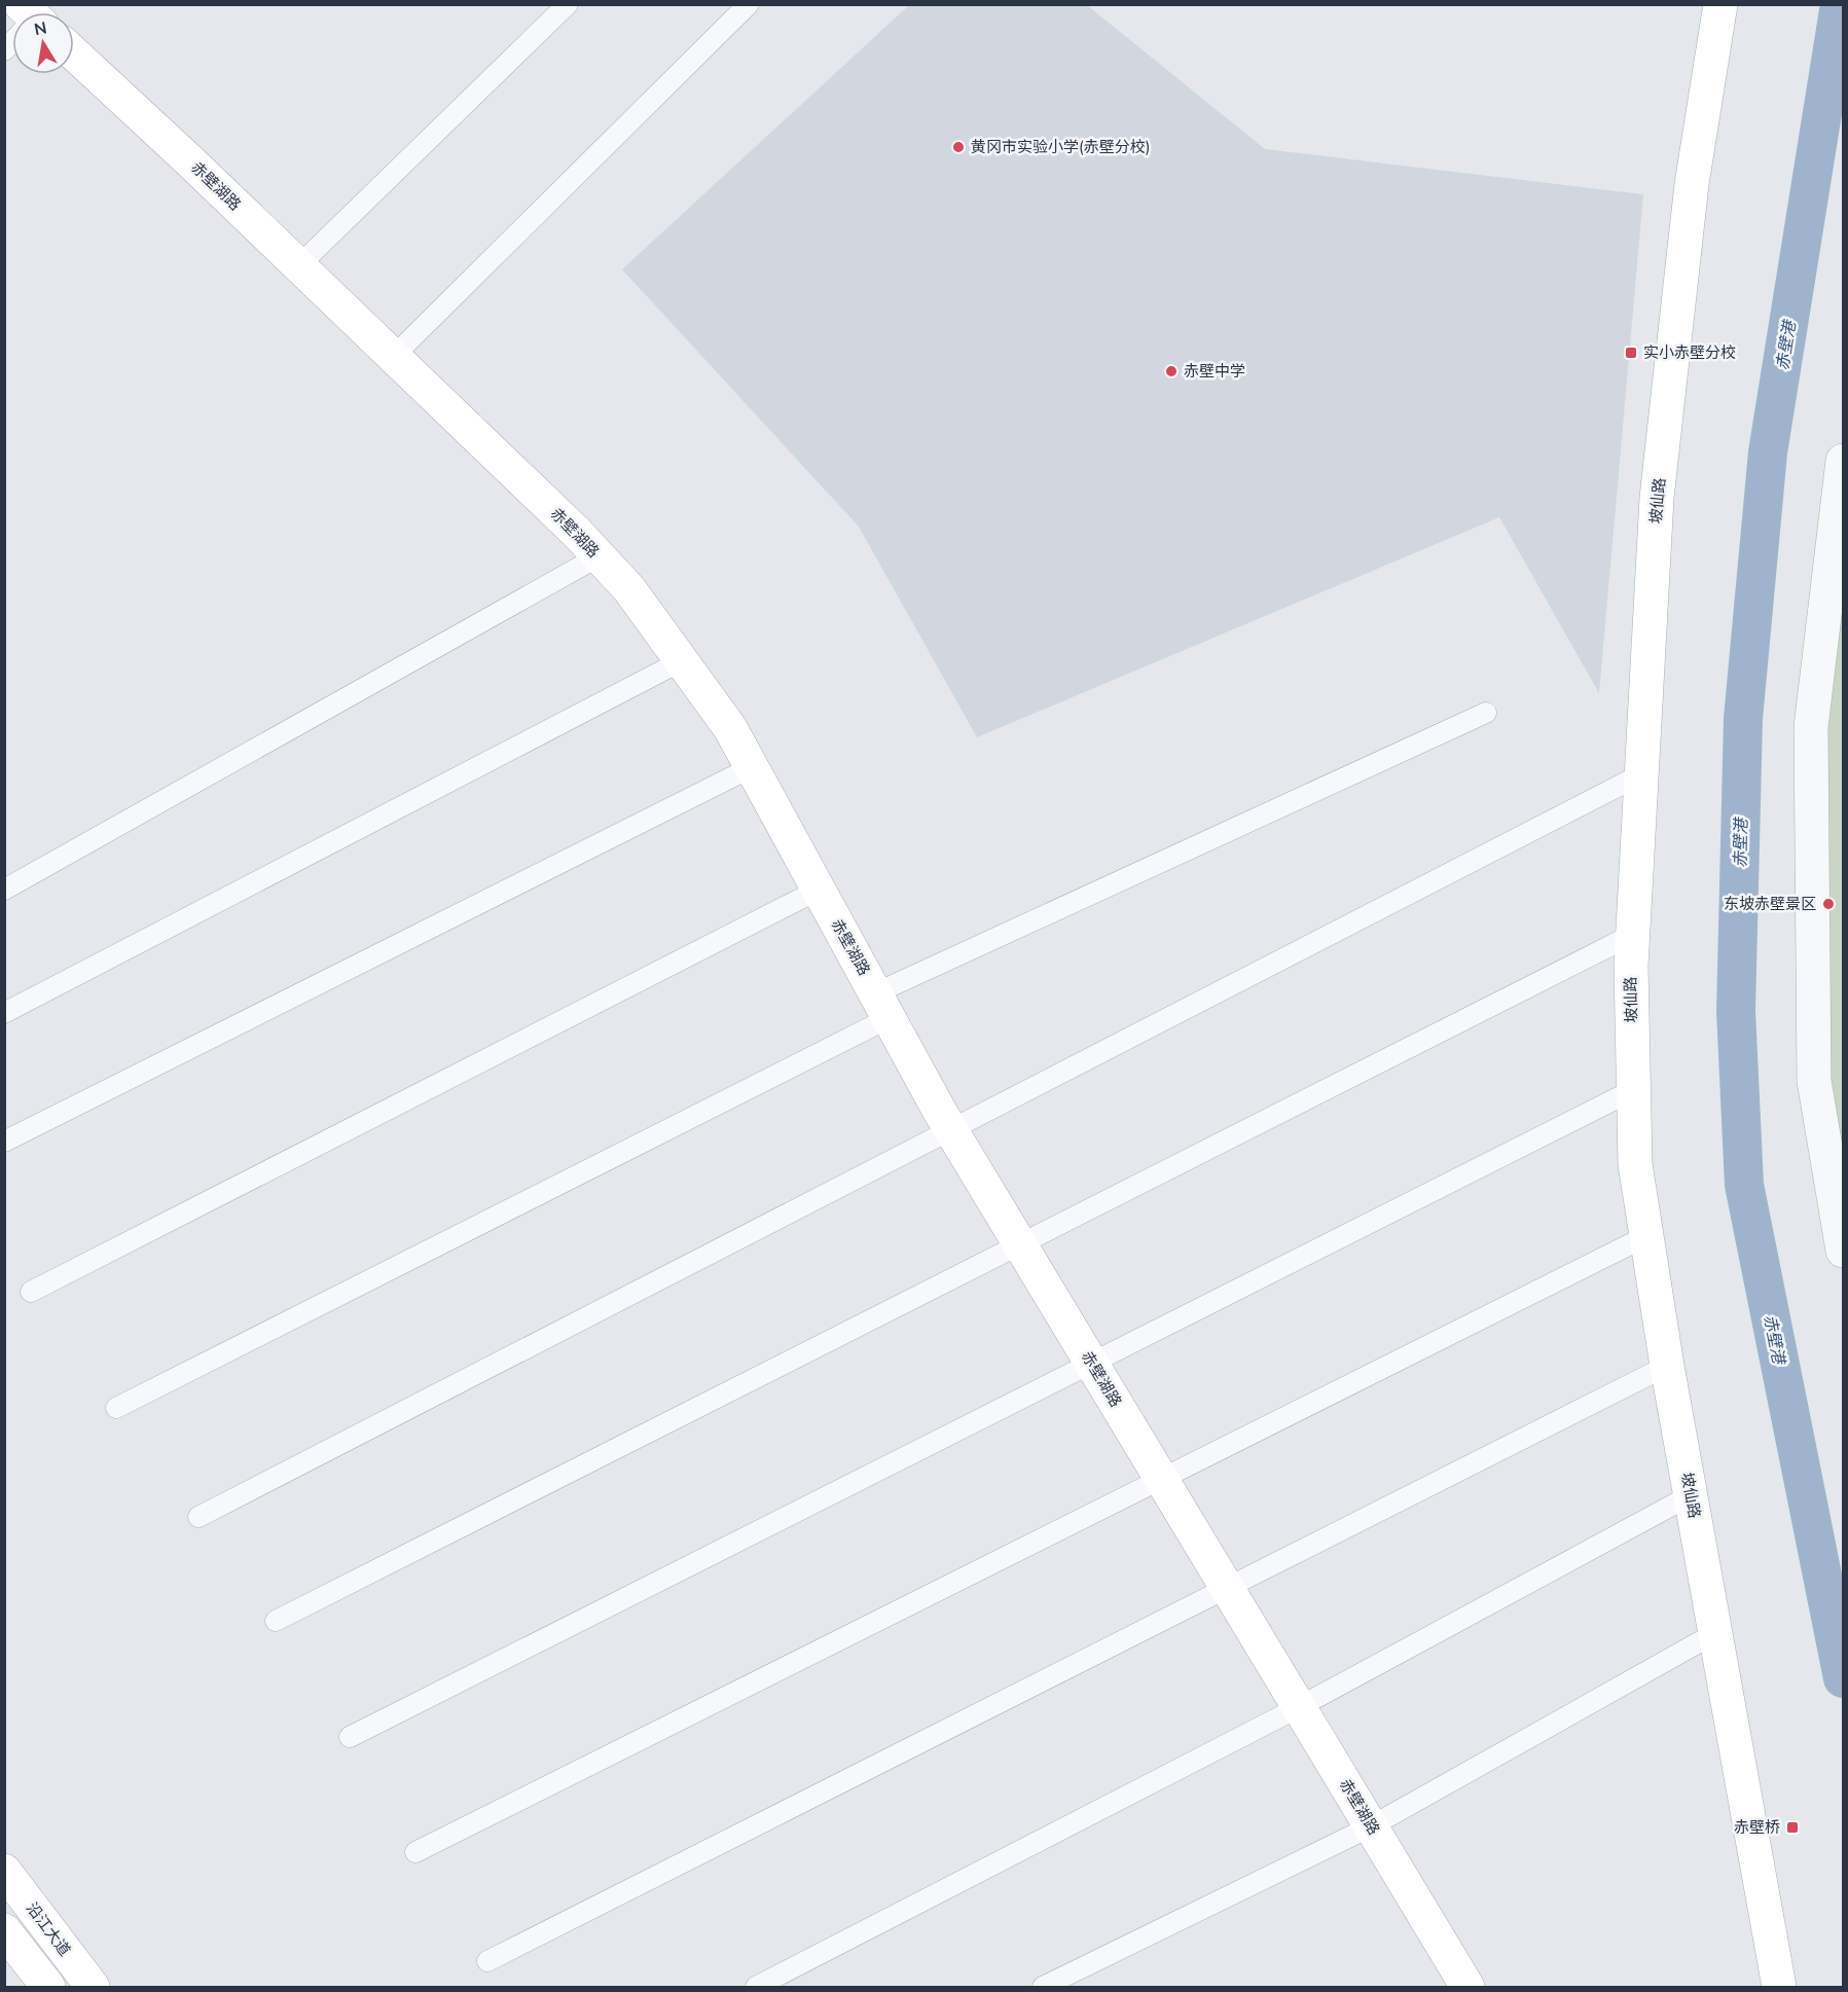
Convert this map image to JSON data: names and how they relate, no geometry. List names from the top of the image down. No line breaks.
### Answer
{"streets":{"street":["赤壁湖路","坡仙路","沿江大道"]},"water":["赤壁港"],"places":{"other":["黄冈市实验小学(赤壁分校)","赤壁中学","东坡赤壁景区"],"transit":["实小赤壁分校","赤壁桥"]},"north":"top"}
